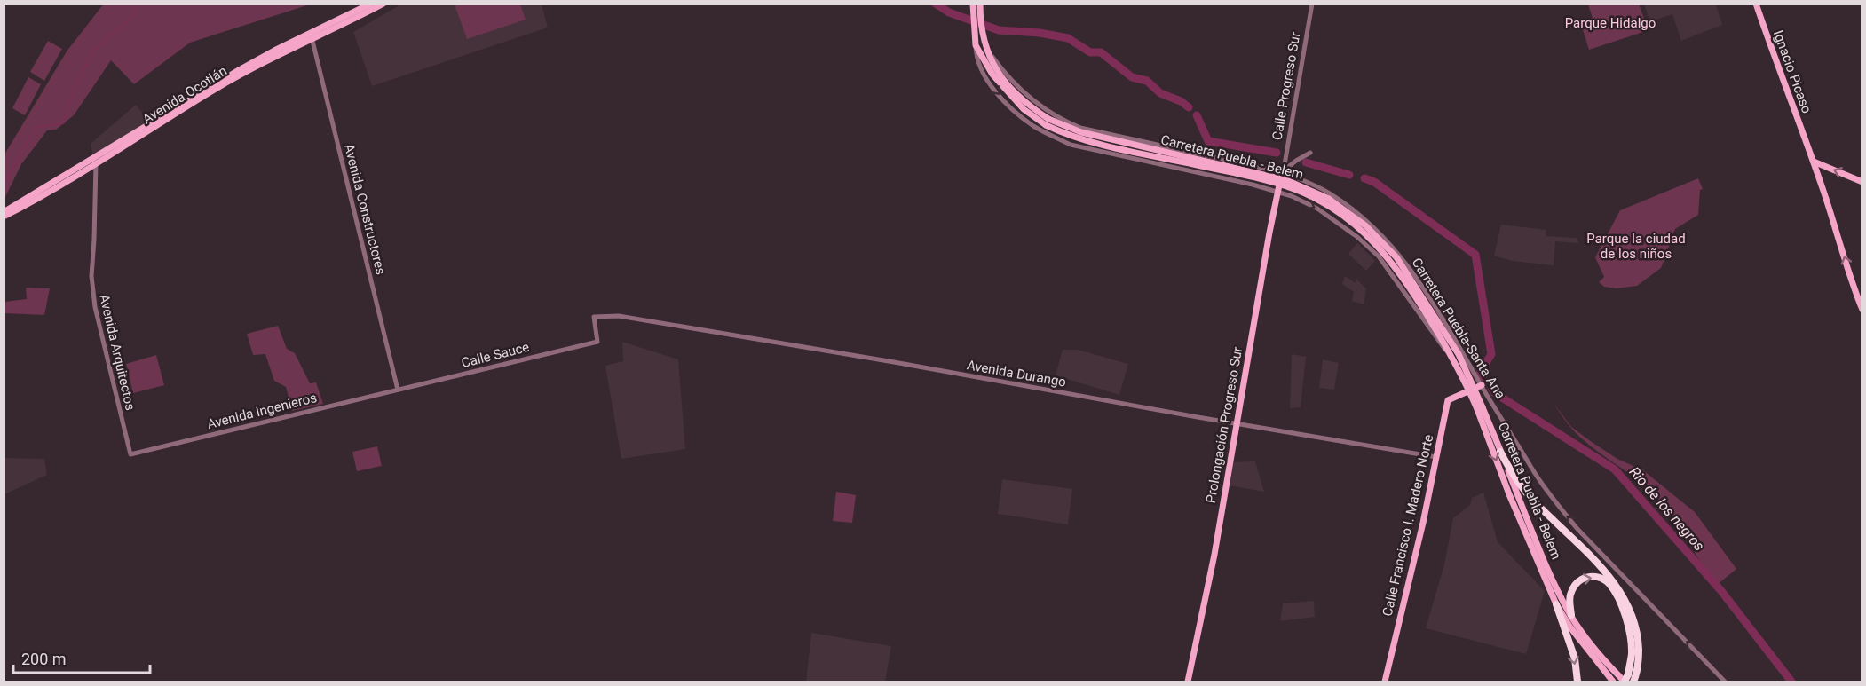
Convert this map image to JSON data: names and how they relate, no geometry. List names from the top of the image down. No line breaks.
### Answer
{"streets":{"main road":["Ignacio Picaso","Avenida Ocotlán","Carretera Puebla - Belem","Prolongación Progreso Sur","Calle Francisco I. Madero Norte"],"street":["Calle Progreso Sur","Avenida Constructores","Carretera Puebla-Santa Ana","Avenida Arquitectos","Calle Sauce","Avenida Durango","Avenida Ingenieros"]},"crossings":[["Calle Progreso Sur","Carretera Puebla-Santa Ana"],["Calle Progreso Sur","Prolongación Progreso Sur"],["Avenida Ocotlán","Avenida Constructores"],["Avenida Ocotlán","Avenida Arquitectos"],["Carretera Puebla - Belem","Carretera Puebla-Santa Ana"],["Carretera Puebla - Belem","Prolongación Progreso Sur"],["Avenida Constructores","Calle Sauce"],["Avenida Constructores","Avenida Ingenieros"],["Carretera Puebla-Santa Ana","Prolongación Progreso Sur"],["Carretera Puebla-Santa Ana","Calle Francisco I. Madero Norte"],["Avenida Arquitectos","Avenida Ingenieros"],["Calle Sauce","Avenida Durango"],["Calle Sauce","Avenida Ingenieros"],["Avenida Durango","Prolongación Progreso Sur"],["Avenida Durango","Calle Francisco I. Madero Norte"]],"one_way":["Ignacio Picaso","Carretera Puebla-Santa Ana"],"water":["Rio de los negros"],"parks":["Parque Hidalgo","Parque la ciudad de los niños"],"scale_bar":"200 m"}
